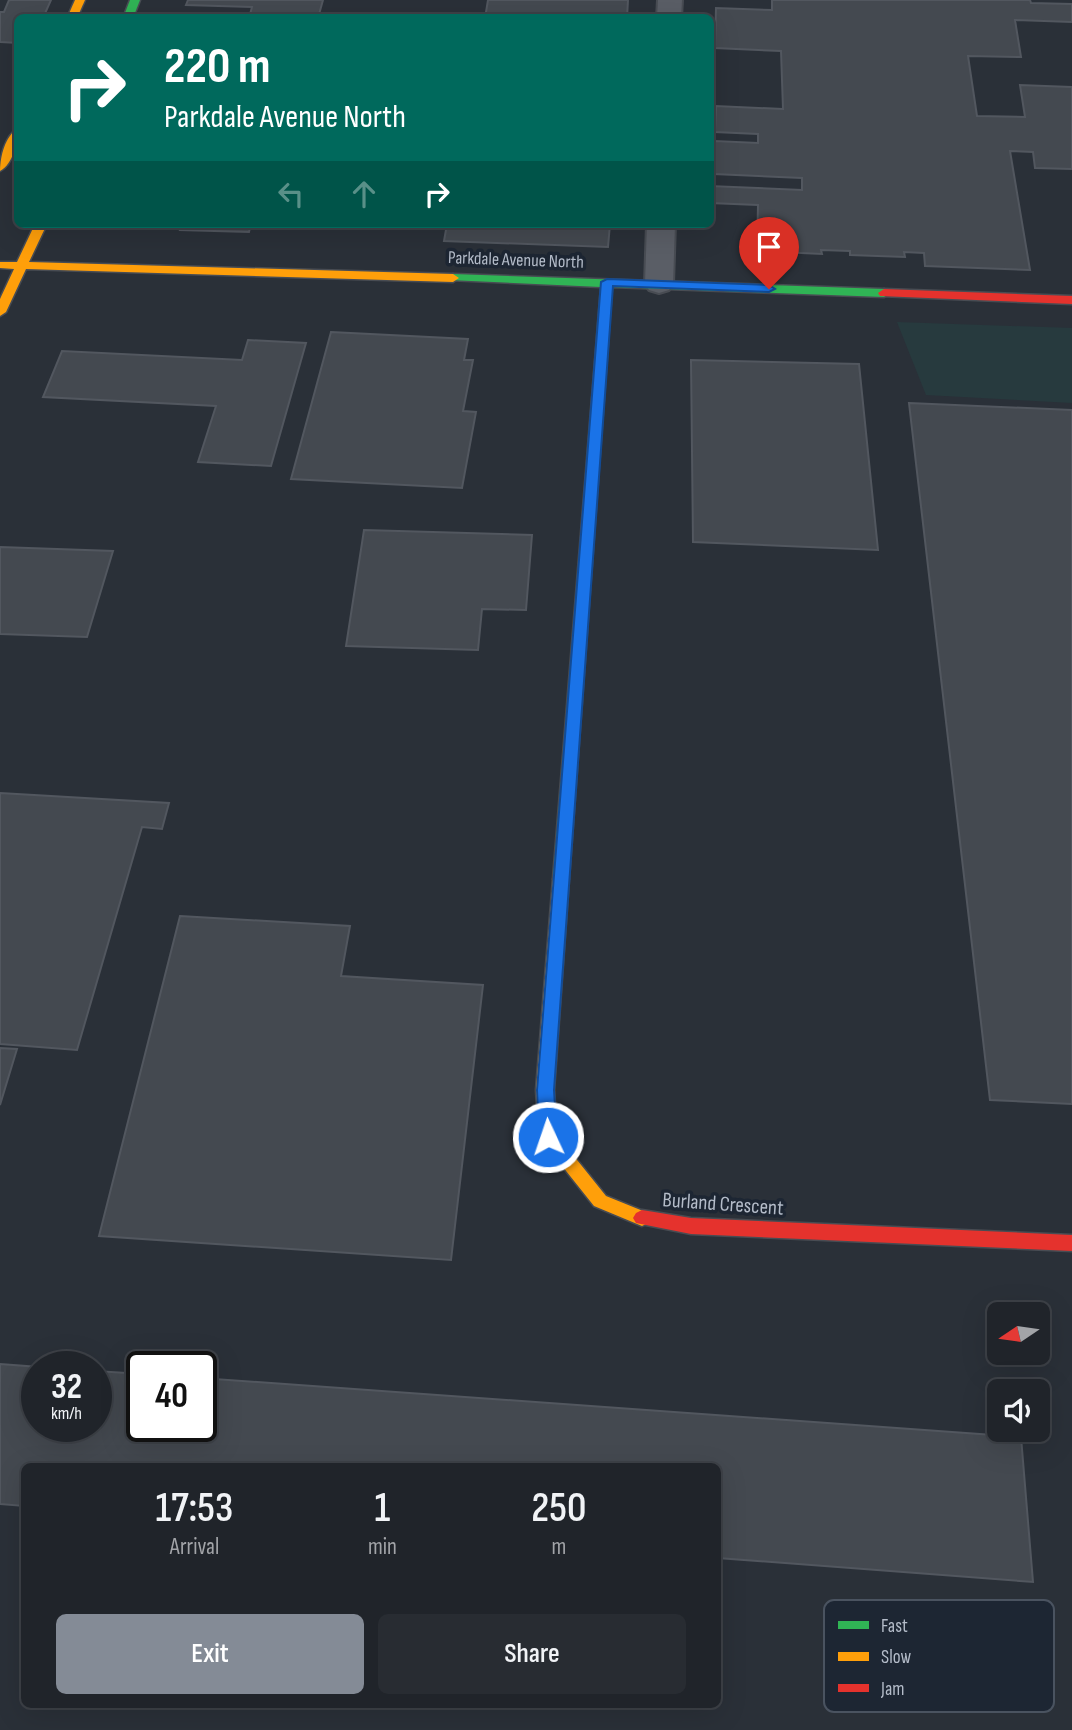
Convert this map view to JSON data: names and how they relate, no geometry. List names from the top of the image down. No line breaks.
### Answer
{"streets":{"street":["Parkdale Avenue North","Burland Crescent"]},"crossings":[["Parkdale Avenue North","Burland Crescent"]],"legend":["Fast","Slow","Jam"],"north":"left","page":{"turn":["220 m","Parkdale Avenue North"],"speed":"32 km/h","limit":"40","eta":["17:53","Arrival","1","min","250","m"],"buttons":["Exit","Share"]}}
